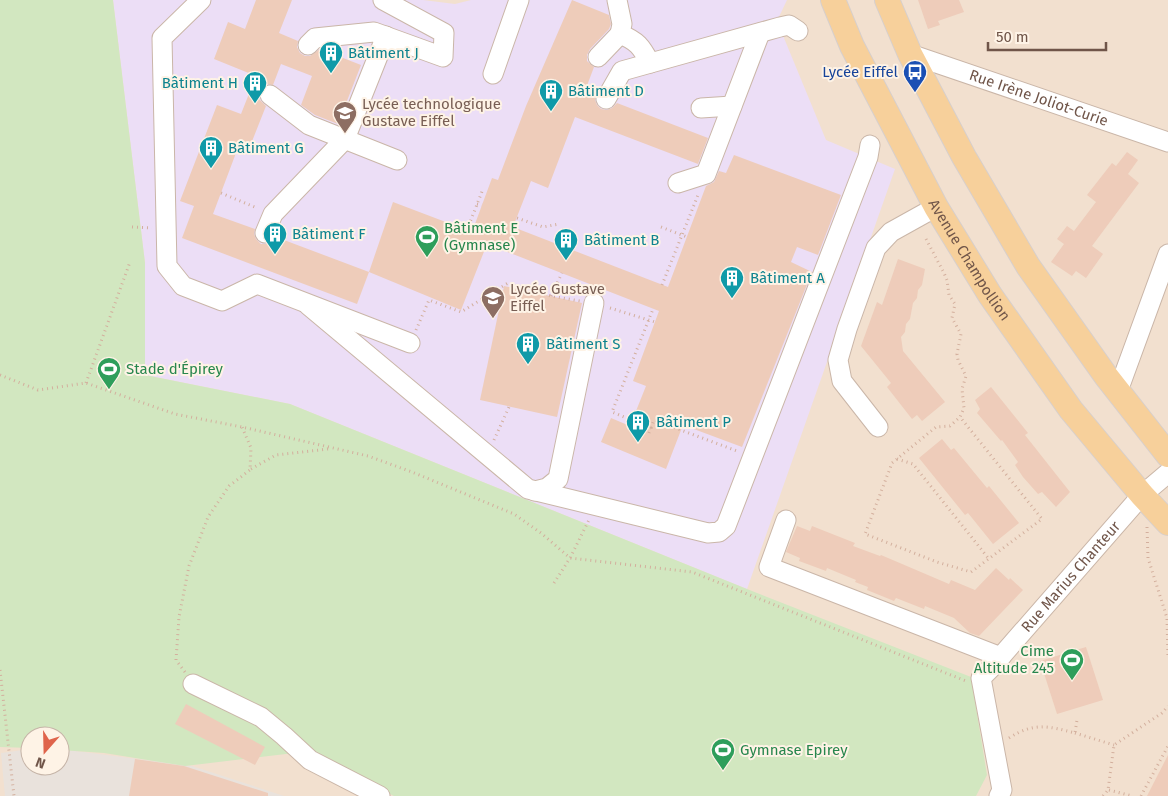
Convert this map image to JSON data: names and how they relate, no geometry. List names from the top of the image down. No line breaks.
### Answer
{"streets":{"main road":["Avenue Champollion"],"street":["Rue Irène Joliot-Curie","Rue Marius Chanteur"]},"crossings":[["Avenue Champollion","Rue Marius Chanteur"]],"places":{"building":["Bâtiment J","Bâtiment H","Bâtiment D","Bâtiment G","Bâtiment F","Bâtiment B","Bâtiment A","Bâtiment S","Bâtiment P"],"bus stop":["Lycée Eiffel"],"school or university":["Lycée technologique Gustave Eiffel","Lycée Gustave Eiffel"],"sports":["Bâtiment E (Gymnase)","Stade d'Épirey","Cime Altitude 245","Gymnase Epirey"]},"scale_bar":"50 m","north":"bottom"}
